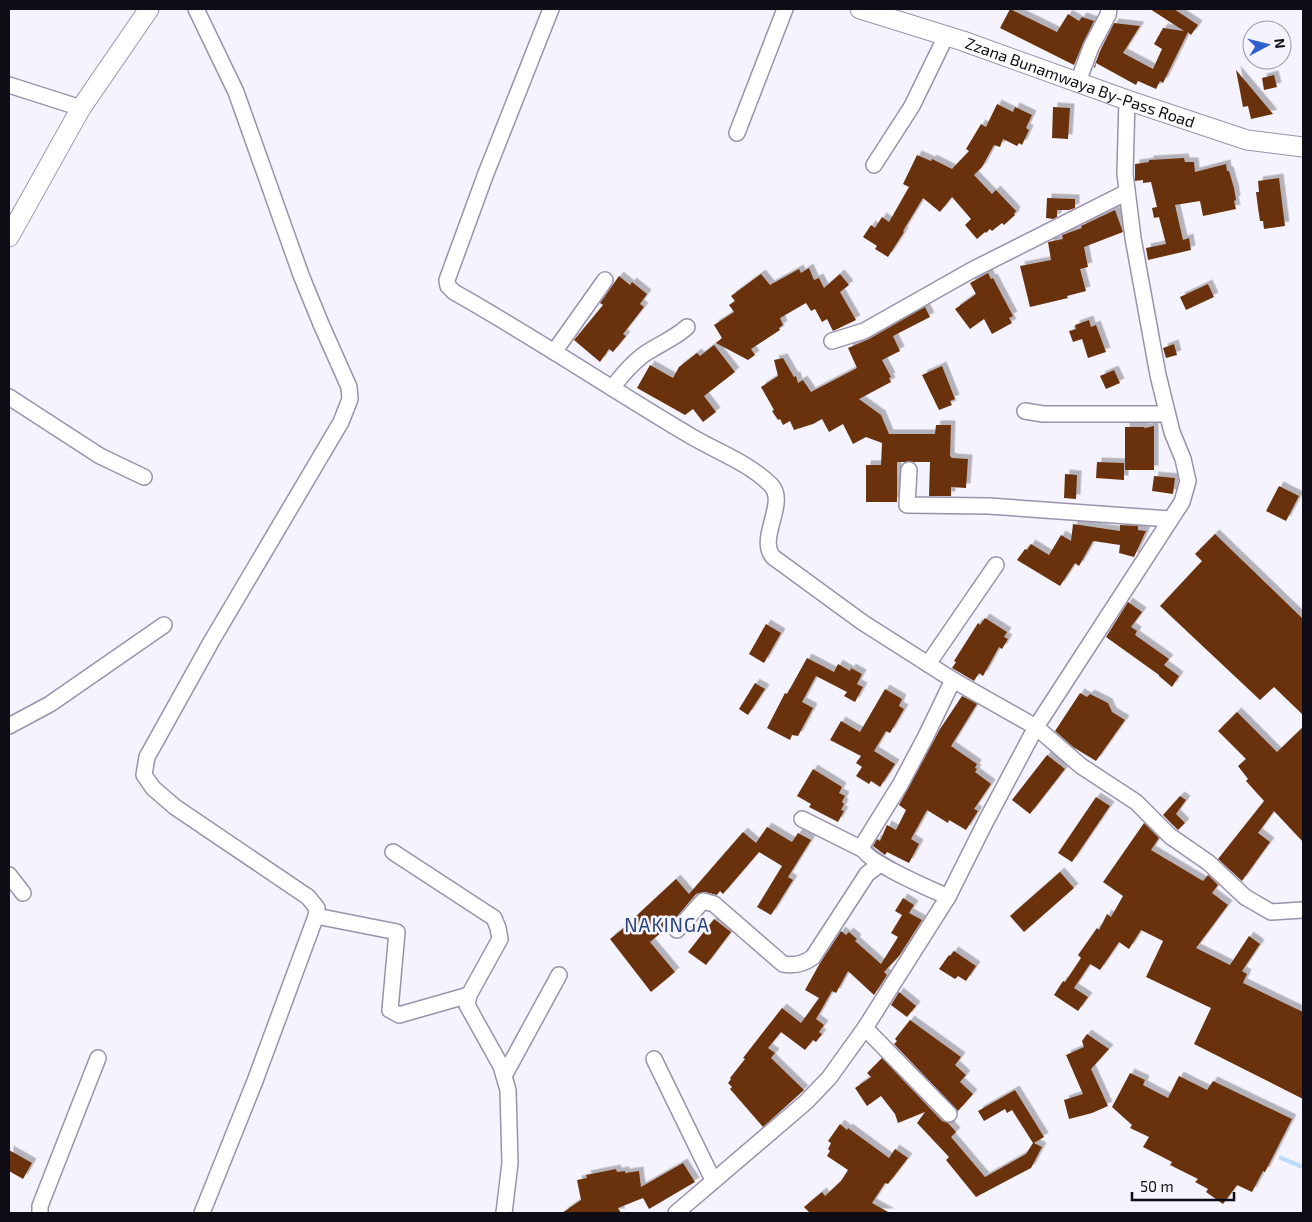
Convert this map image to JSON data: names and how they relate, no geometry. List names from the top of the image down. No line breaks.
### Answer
{"streets":{"street":["Zzana Bunamwaya By-Pass Road"]},"districts":["NAKINGA"],"scale_bar":"50 m","north":"right"}
